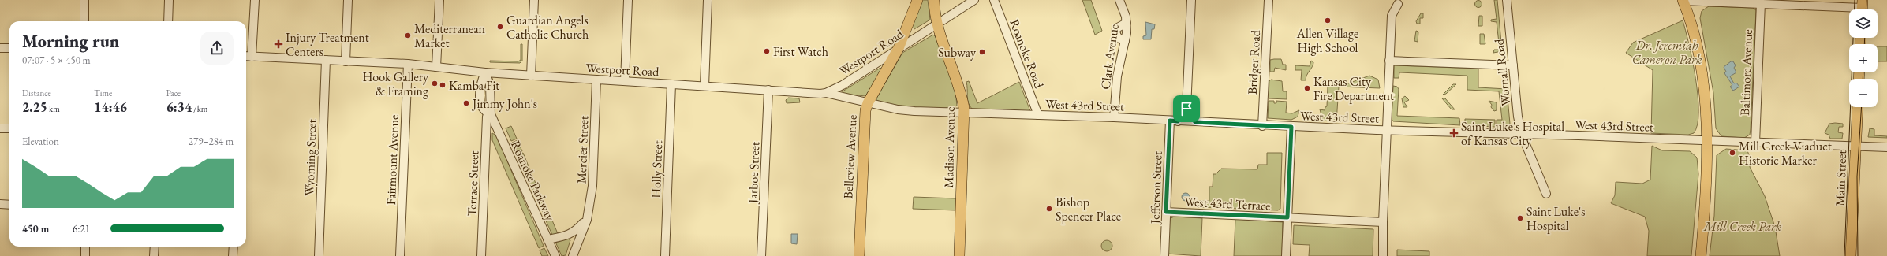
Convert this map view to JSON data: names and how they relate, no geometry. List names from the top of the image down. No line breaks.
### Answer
{"streets":{"main road":["Madison Avenue","Belleview Avenue","Main Street"],"street":["Westport Road","Roanoke Road","Clark Avenue","Bridger Road","Wornall Road","Baltimore Avenue","West 43rd Street","Mercier Street","Wyoming Street","Fairmount Avenue","Holly Street","Jarboe Street","Roanoke Parkway","Terrace Street","Jefferson Street","West 43rd Terrace"]},"crossings":[["Westport Road","West 43rd Street"],["Westport Road","Madison Avenue"],["Westport Road","Mercier Street"],["Westport Road","Belleview Avenue"],["Westport Road","Wyoming Street"],["Westport Road","Fairmount Avenue"],["Westport Road","Holly Street"],["Westport Road","Jarboe Street"],["Westport Road","Roanoke Parkway"],["Roanoke Road","West 43rd Street"],["Clark Avenue","West 43rd Street"],["Bridger Road","West 43rd Street"],["Wornall Road","West 43rd Street"],["Baltimore Avenue","West 43rd Street"],["West 43rd Street","Madison Avenue"],["West 43rd Street","Belleview Avenue"],["West 43rd Street","Main Street"],["West 43rd Street","Jefferson Street"],["Roanoke Parkway","Terrace Street"],["Jefferson Street","West 43rd Terrace"]],"parks":["Dr. Jeremiah Cameron Park","Mill Creek Park"],"places":{"other":["Allen Village High School","Guardian Angels Catholic Church","Mediterranean Market","First Watch","Subway","Hook Gallery & Framing","Kamba Fit","Kansas City Fire Department","Jimmy John's","Mill Creek Viaduct Historic Marker","Bishop Spencer Place","Saint Luke's Hospital"],"health":["Injury Treatment Centers","Saint Luke's Hospital of Kansas City"]},"page":{"map_buttons":["+","−"],"heading":["Morning run","07:07 · 5 × 450 m"],"stats":[["Distance","2.25 km"],["Time","14:46"],["Pace","6:34 /km"]],"chart":["Elevation","279–284 m"],"list":[{"name":"450 m","note":"6:21"}]}}
